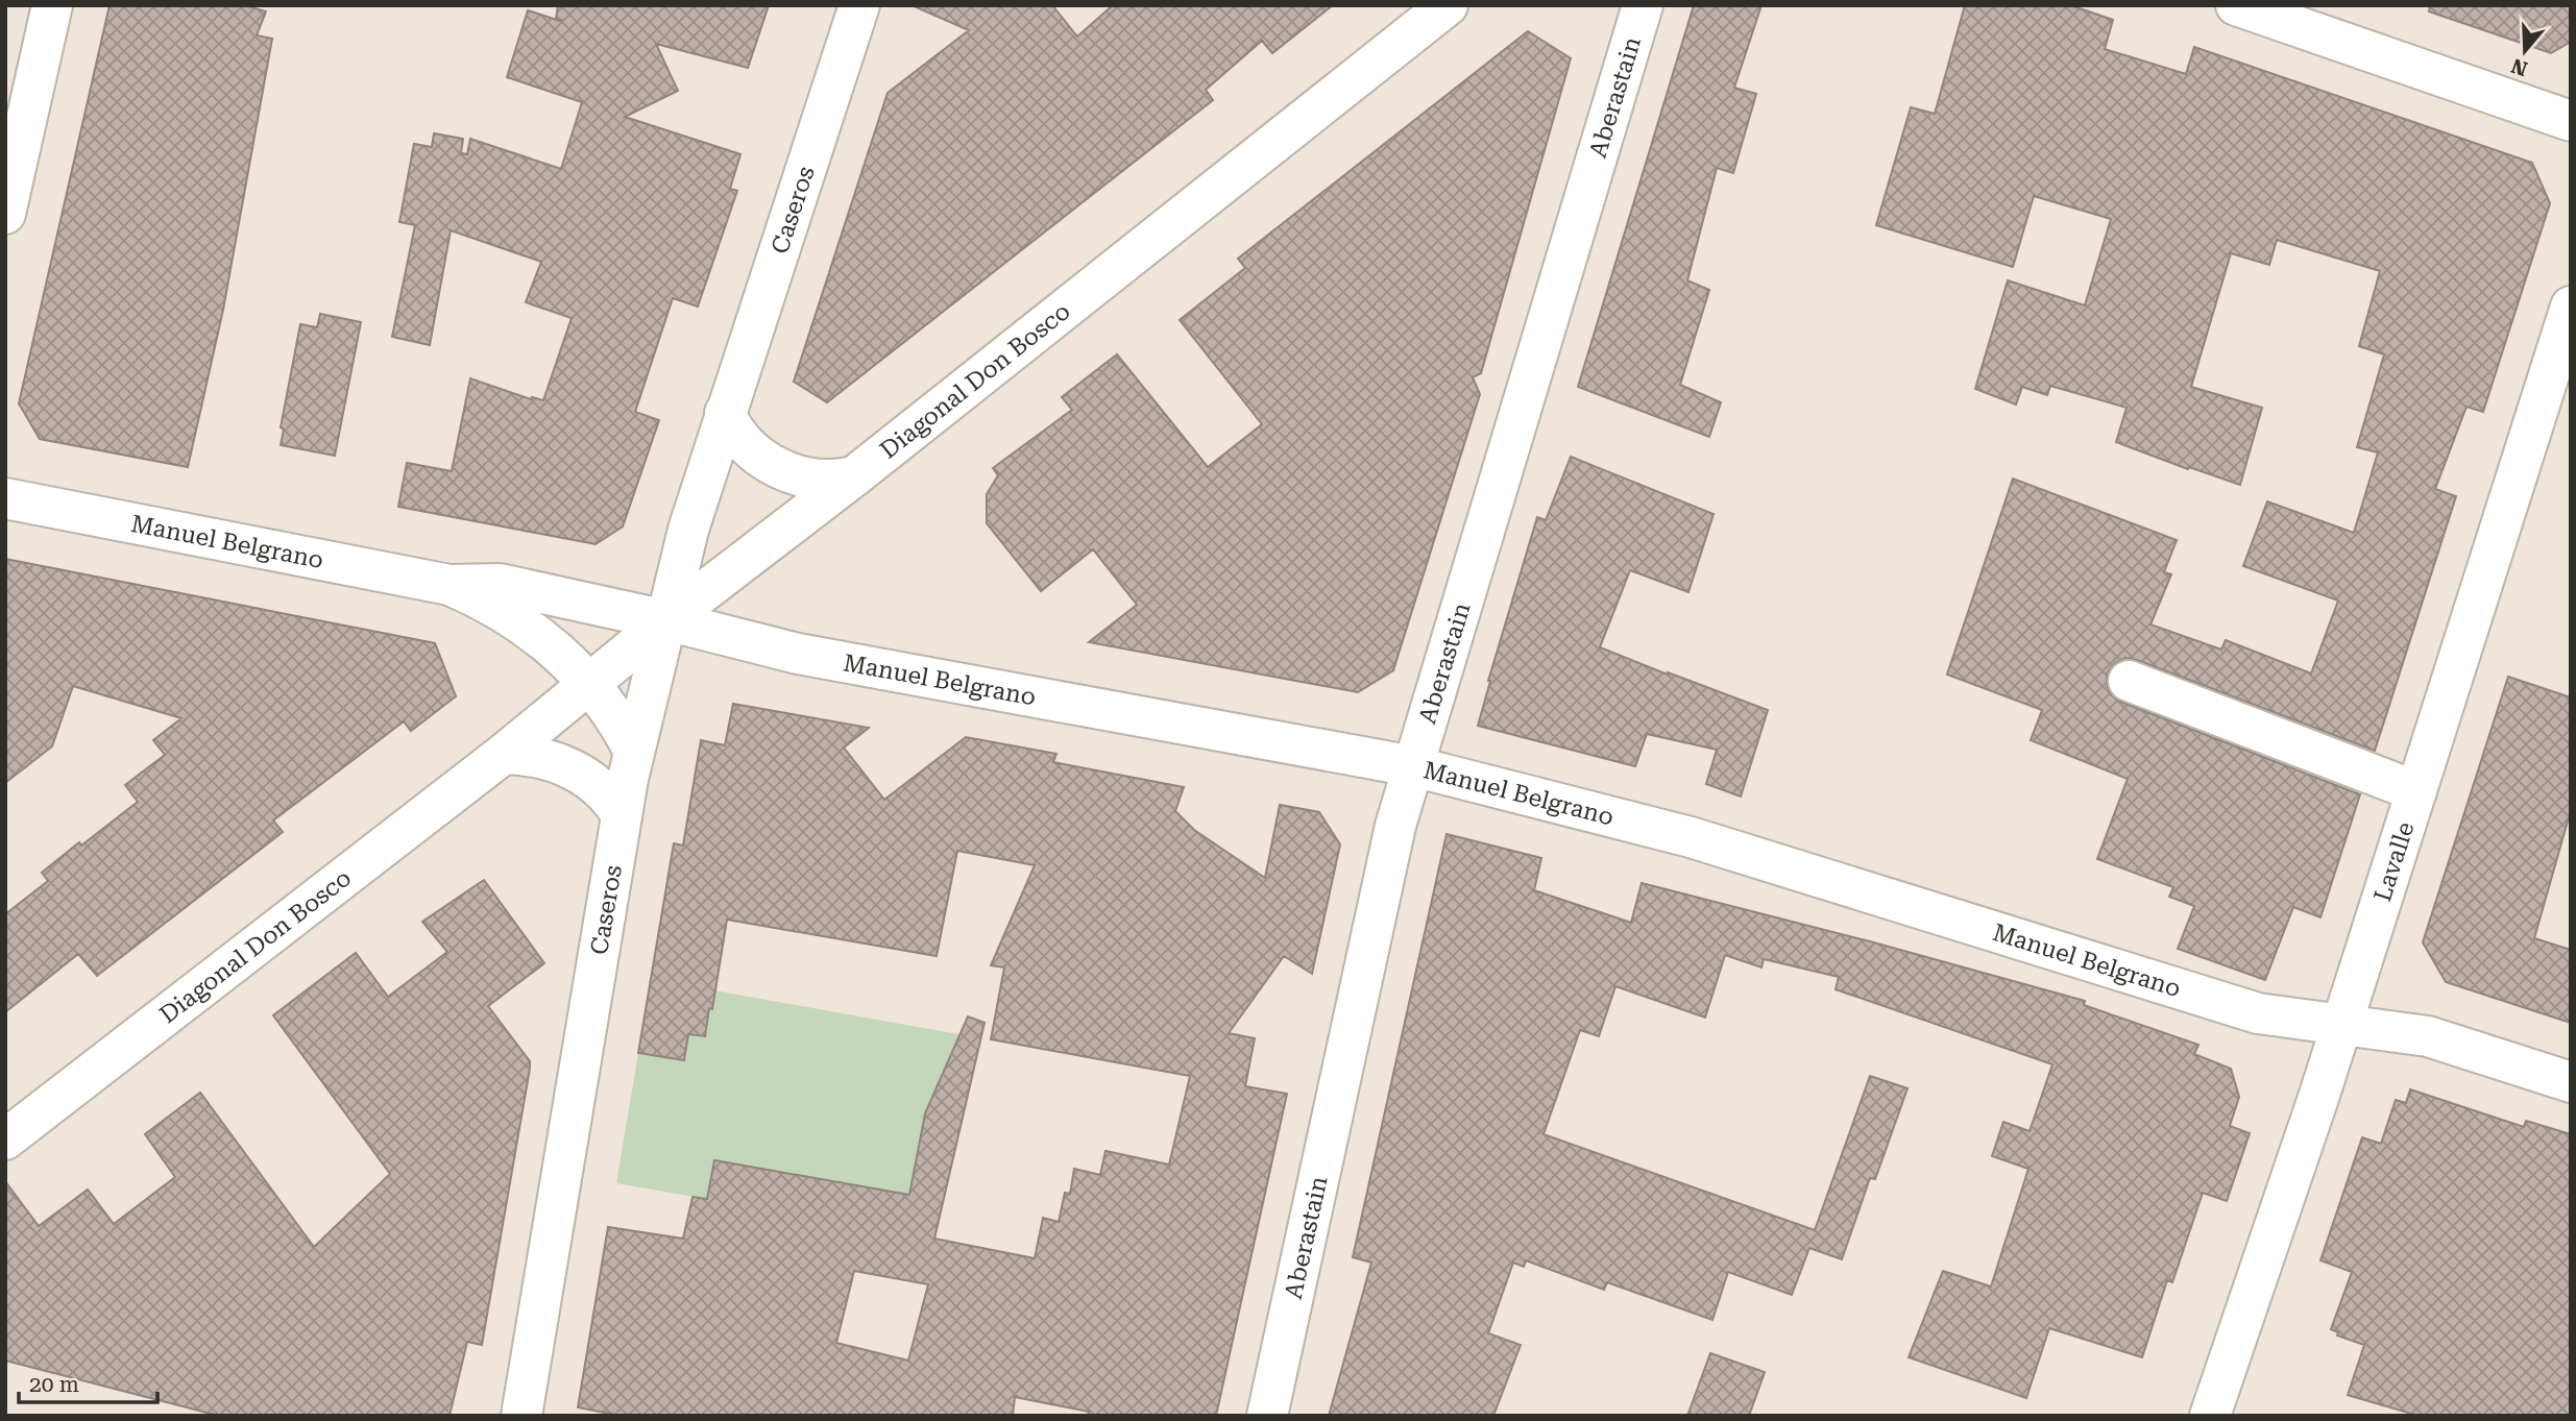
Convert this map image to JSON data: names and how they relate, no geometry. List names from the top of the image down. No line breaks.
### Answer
{"streets":{"street":["Aberastain","Caseros","Diagonal Don Bosco","Manuel Belgrano","Lavalle"]},"crossings":[["Aberastain","Manuel Belgrano"],["Caseros","Diagonal Don Bosco"],["Caseros","Manuel Belgrano"],["Diagonal Don Bosco","Manuel Belgrano"],["Manuel Belgrano","Lavalle"]],"scale_bar":"20 m","north":"bottom"}
